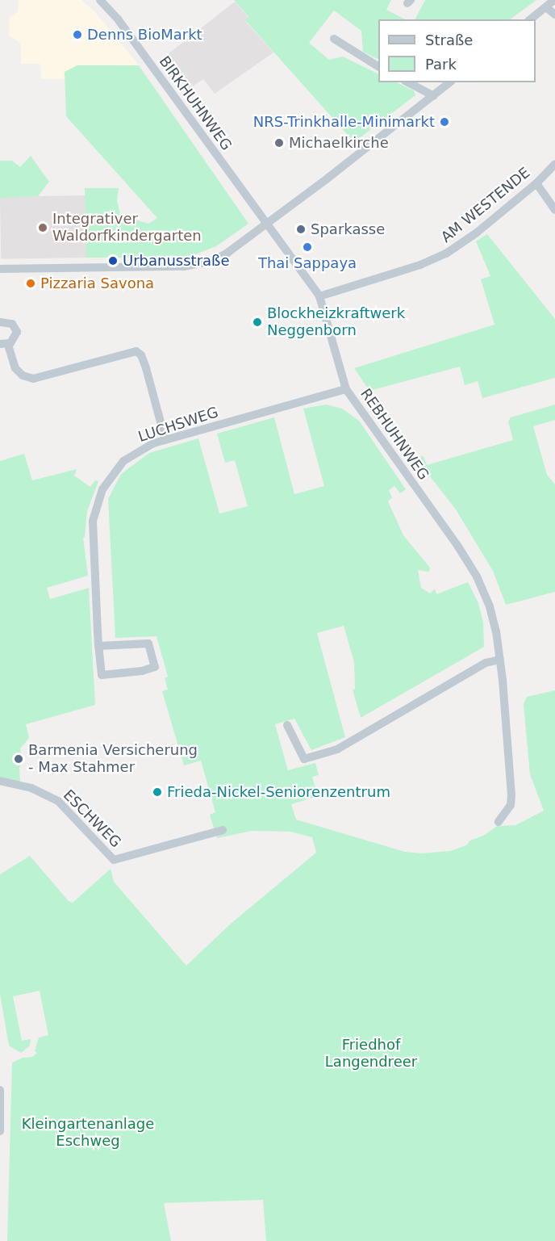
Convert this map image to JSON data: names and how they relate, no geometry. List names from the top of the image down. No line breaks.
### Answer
{"streets":{"street":["BIRKHUHNWEG","AM WESTENDE","LUCHSWEG","REBHUHNWEG","ESCHWEG"]},"crossings":[["BIRKHUHNWEG","REBHUHNWEG"],["AM WESTENDE","REBHUHNWEG"],["LUCHSWEG","REBHUHNWEG"]],"parks":["Friedhof Langendreer","Kleingartenanlage Eschweg"],"places":["Denns BioMarkt","NRS-Trinkhalle-Minimarkt","Michaelkirche","Integrativer Waldorfkindergarten","Sparkasse","Thai Sappaya","Urbanusstraße","Pizzaria Savona","Blockheizkraftwerk Neggenborn","Barmenia Versicherung - Max Stahmer","Frieda-Nickel-Seniorenzentrum"],"legend":["Straße","Park"]}
